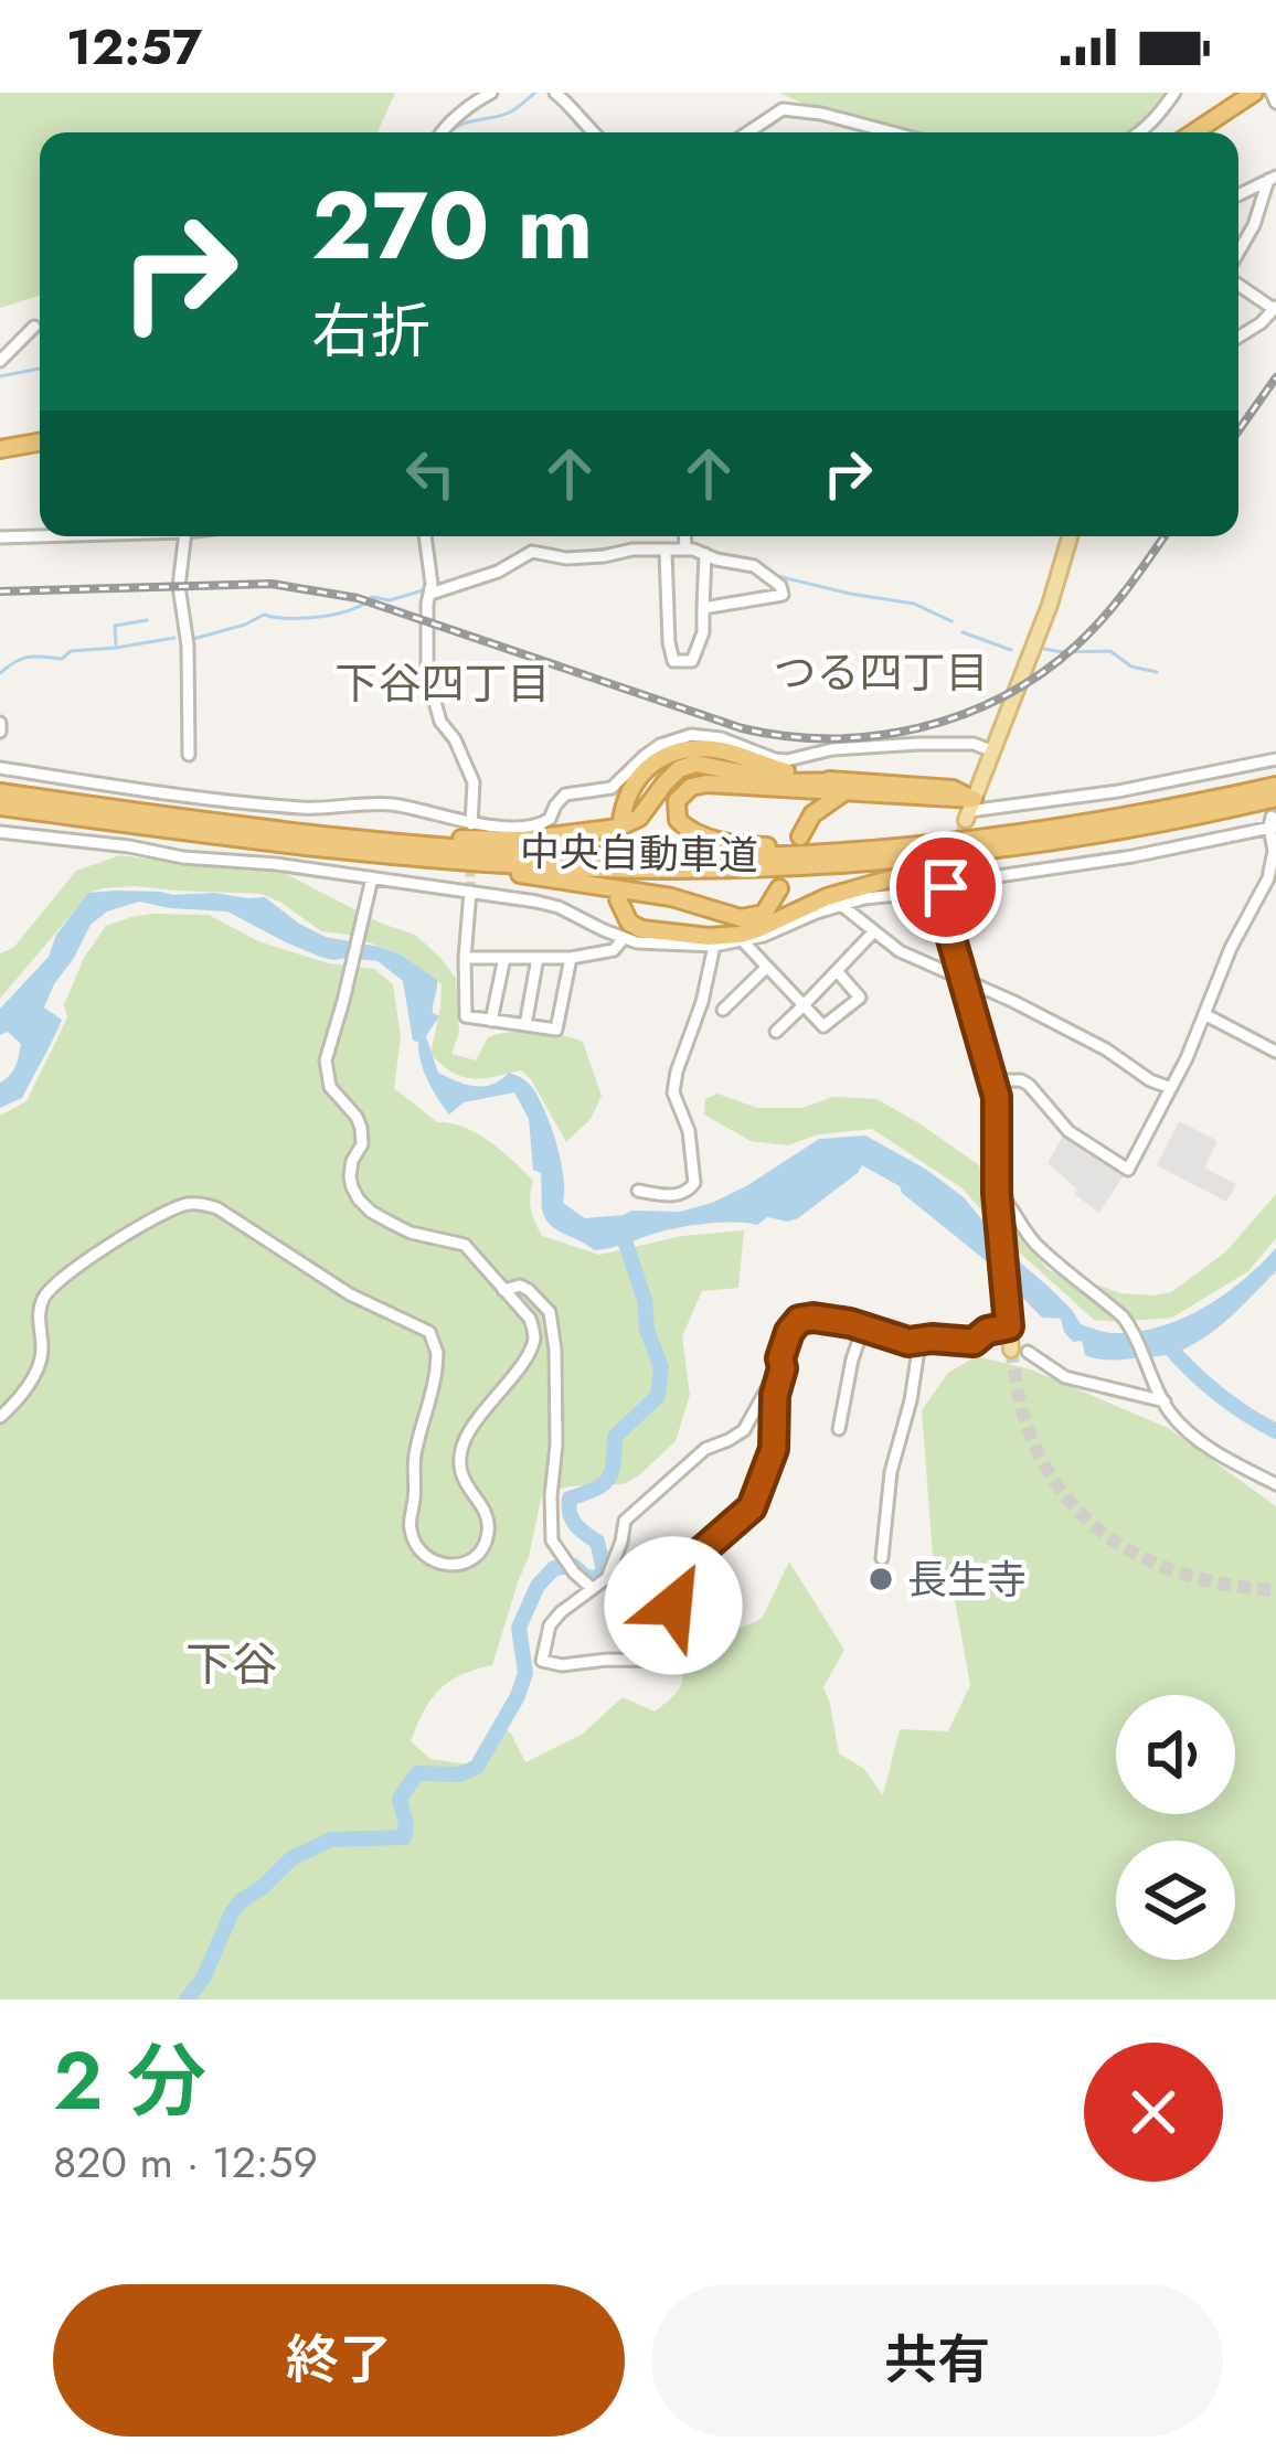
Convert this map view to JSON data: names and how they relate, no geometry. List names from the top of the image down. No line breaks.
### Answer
{"streets":{"highway":["中央自動車道"]},"districts":["つる四丁目","下谷四丁目","下谷"],"places":["長生寺"],"page":{"status":"12:57","turn":["270 m","右折"],"heading":["2 分","820 m · 12:59"],"buttons":["終了","共有"]}}
